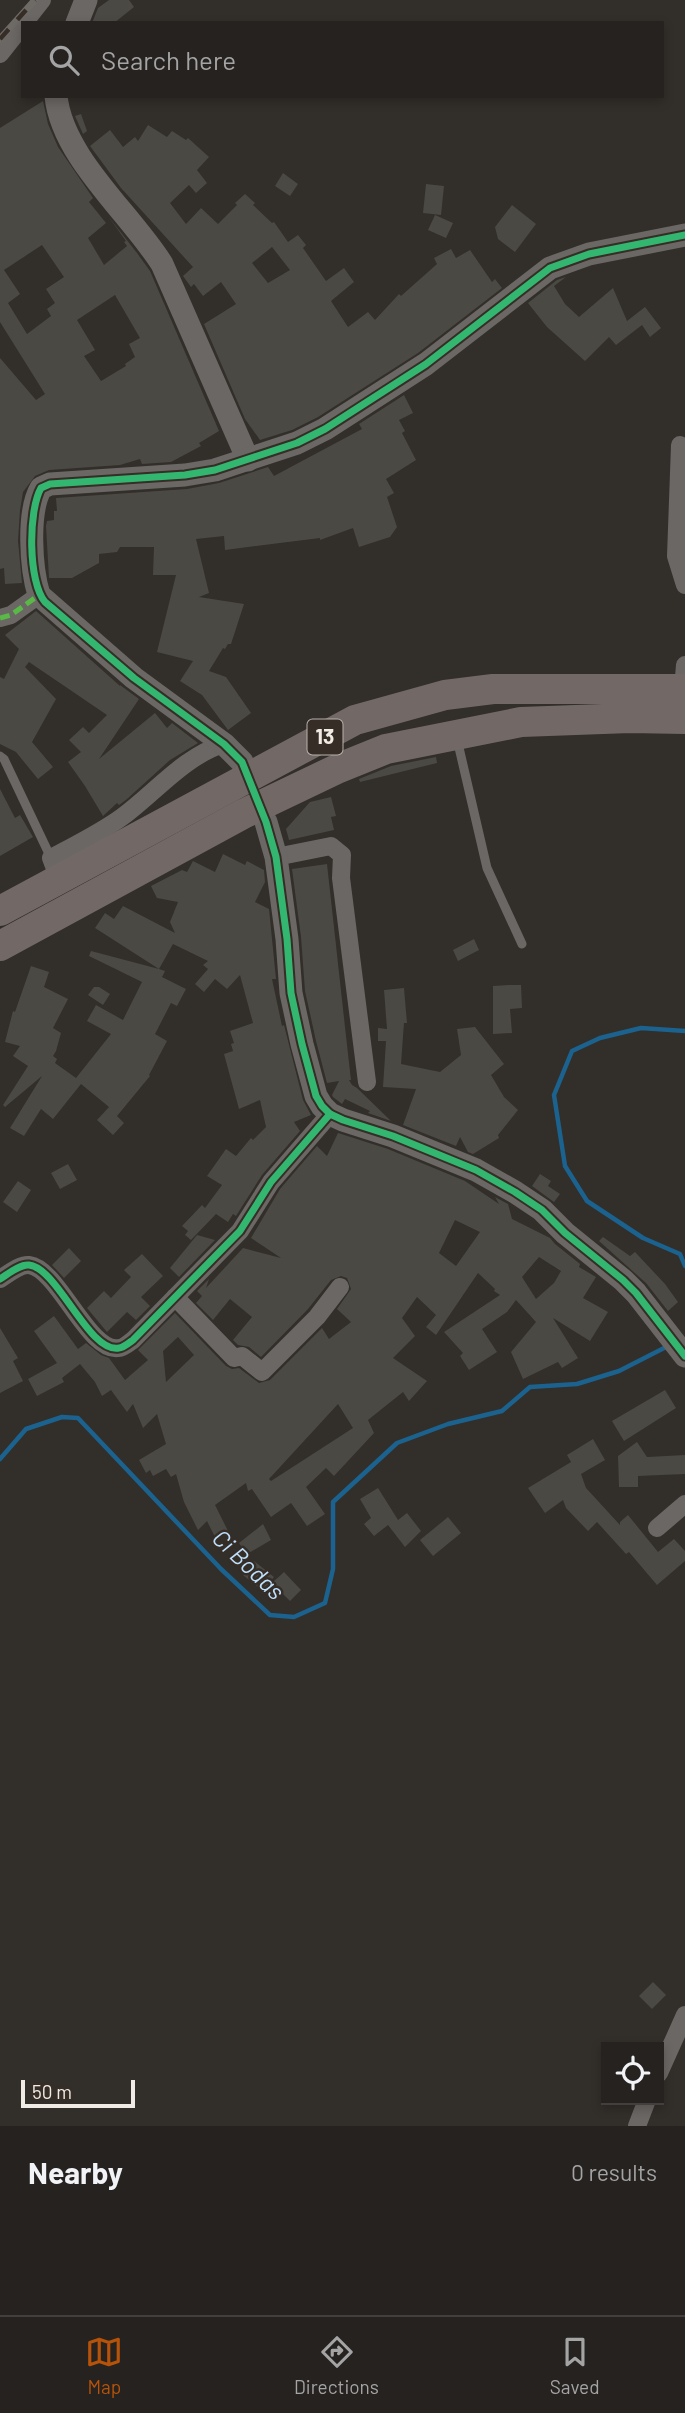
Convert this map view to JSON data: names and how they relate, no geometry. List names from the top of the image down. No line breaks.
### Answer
{"streets":{"highway":["13"]},"water":["Ci Bodas"],"scale_bar":"50 m","page":{"search":"Search here","scale":"50 m","heading":["Nearby","0 results"],"nav":["Map","Directions","Saved"]}}
